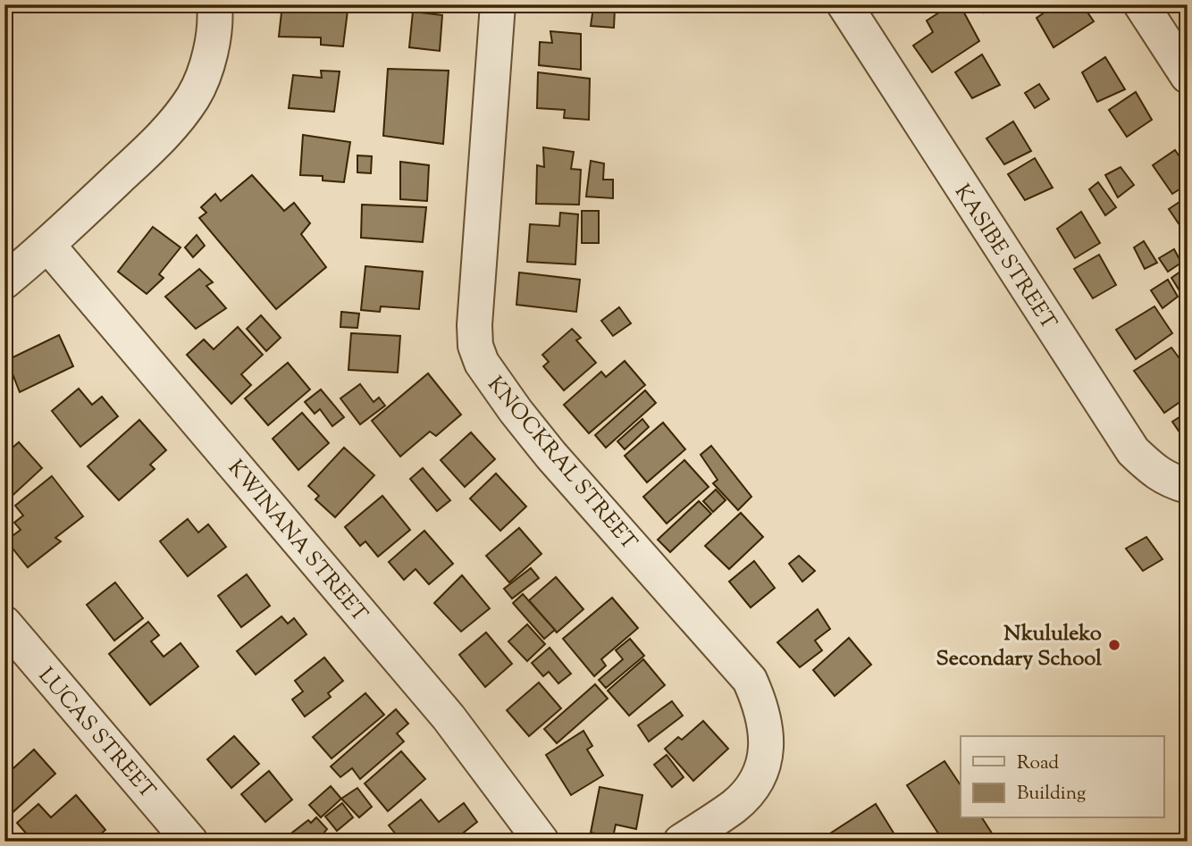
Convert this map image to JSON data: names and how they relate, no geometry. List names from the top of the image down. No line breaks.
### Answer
{"streets":{"street":["KASIBE STREET","KNOCKRAL STREET","KWINANA STREET","LUCAS STREET"]},"places":["Nkululeko Secondary School"],"legend":["Road","Building"]}
